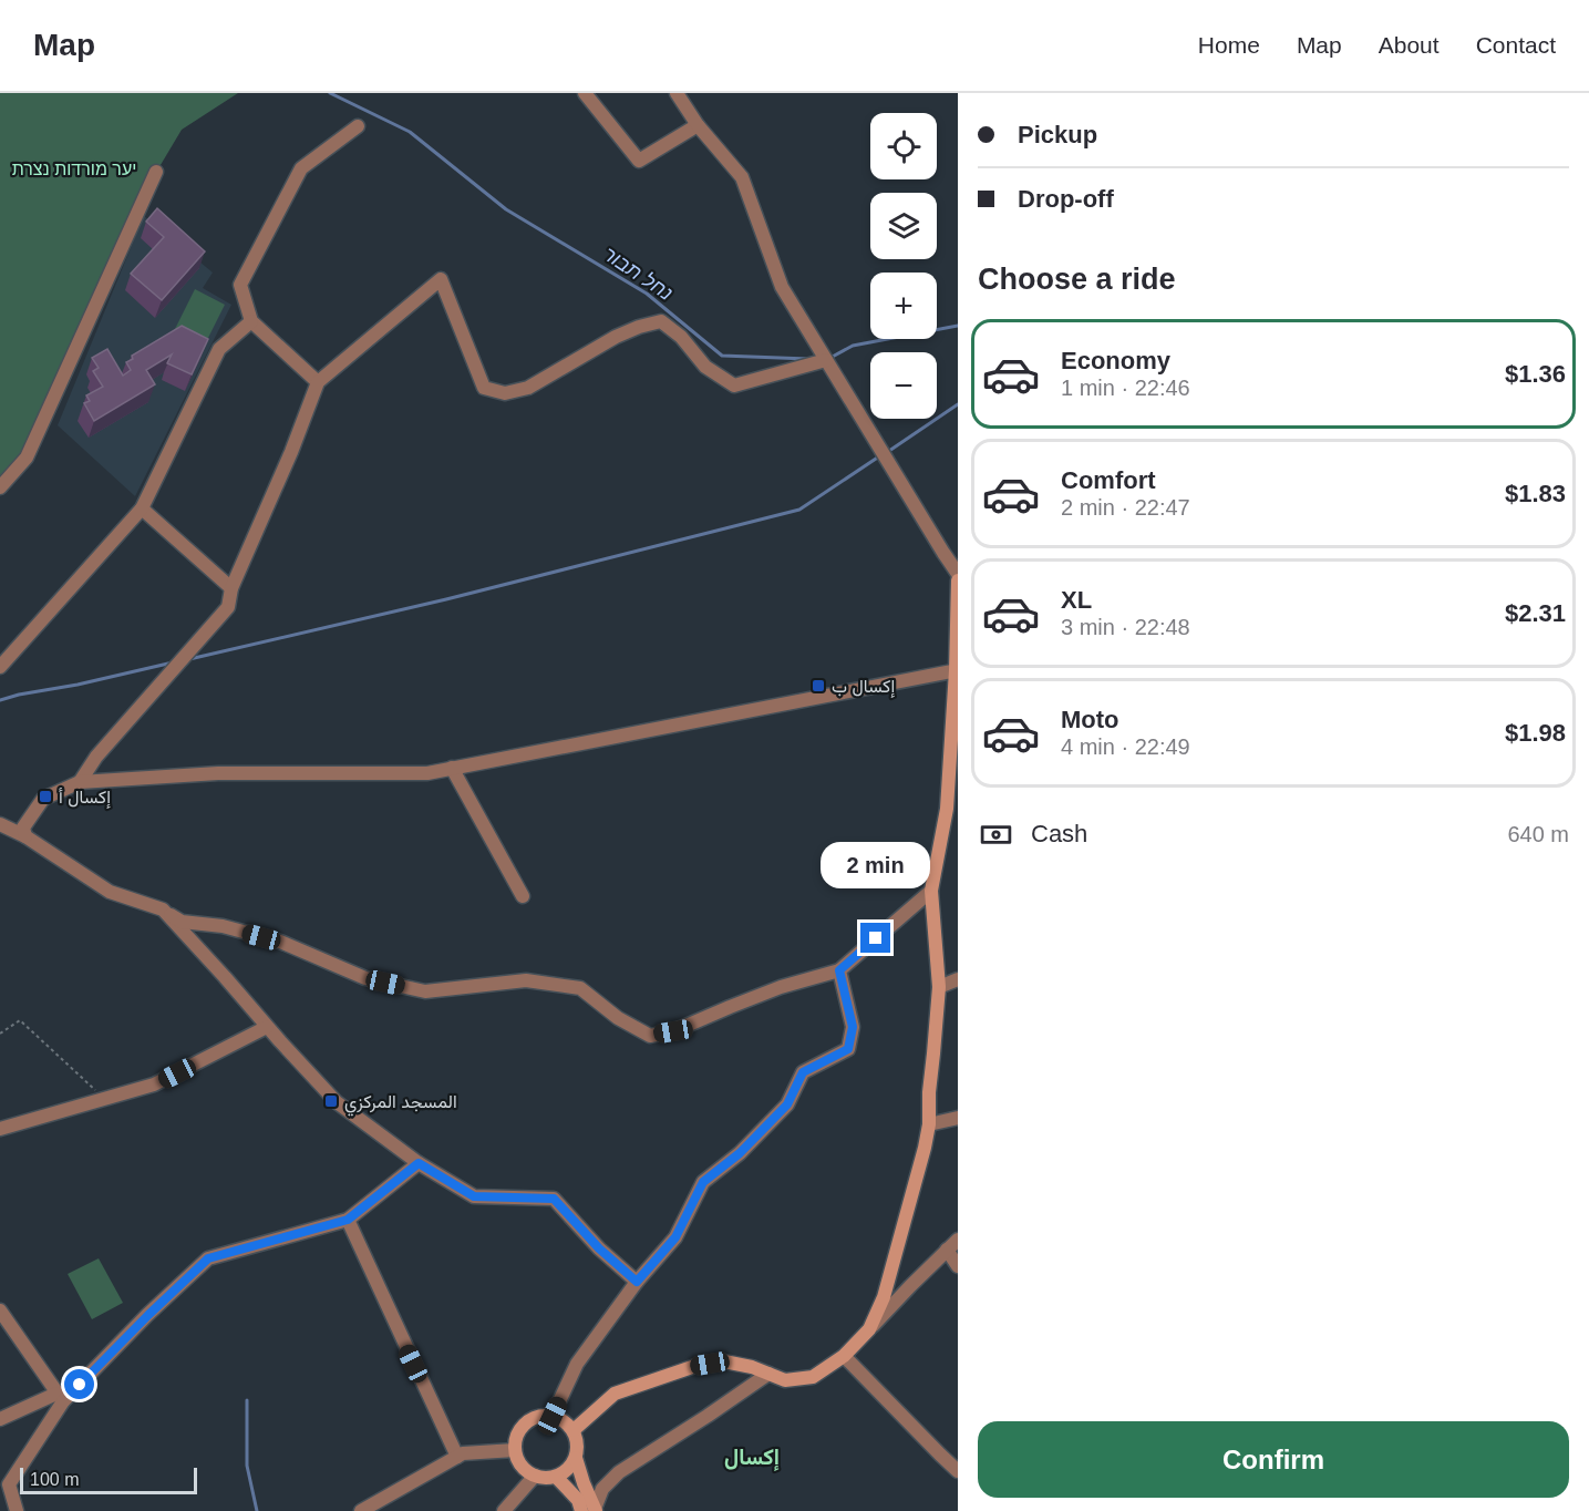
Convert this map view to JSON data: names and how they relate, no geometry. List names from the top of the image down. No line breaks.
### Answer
{"districts":["إكسال"],"water":["נחל תבור"],"parks":["יער מורדות נצרת"],"places":{"transit":["إكسال ب","إكسال أ","المسجد المركزي"]},"scale_bar":"100 m","page":{"header":"Map","nav":["Home","Map","About","Contact"],"banner":["Pickup","Drop-off"],"map_buttons":["+","−"],"heading":"Choose a ride","list":[{"name":"Economy","note":"1 min · 22:46","value":"$1.36"},{"name":"Comfort","note":"2 min · 22:47","value":"$1.83"},{"name":"XL","note":"3 min · 22:48","value":"$2.31"},{"name":"Moto","note":"4 min · 22:49","value":"$1.98"}],"pay":["Cash","640 m"],"bubble":"2 min","buttons":"Confirm","scale":"100 m"}}
